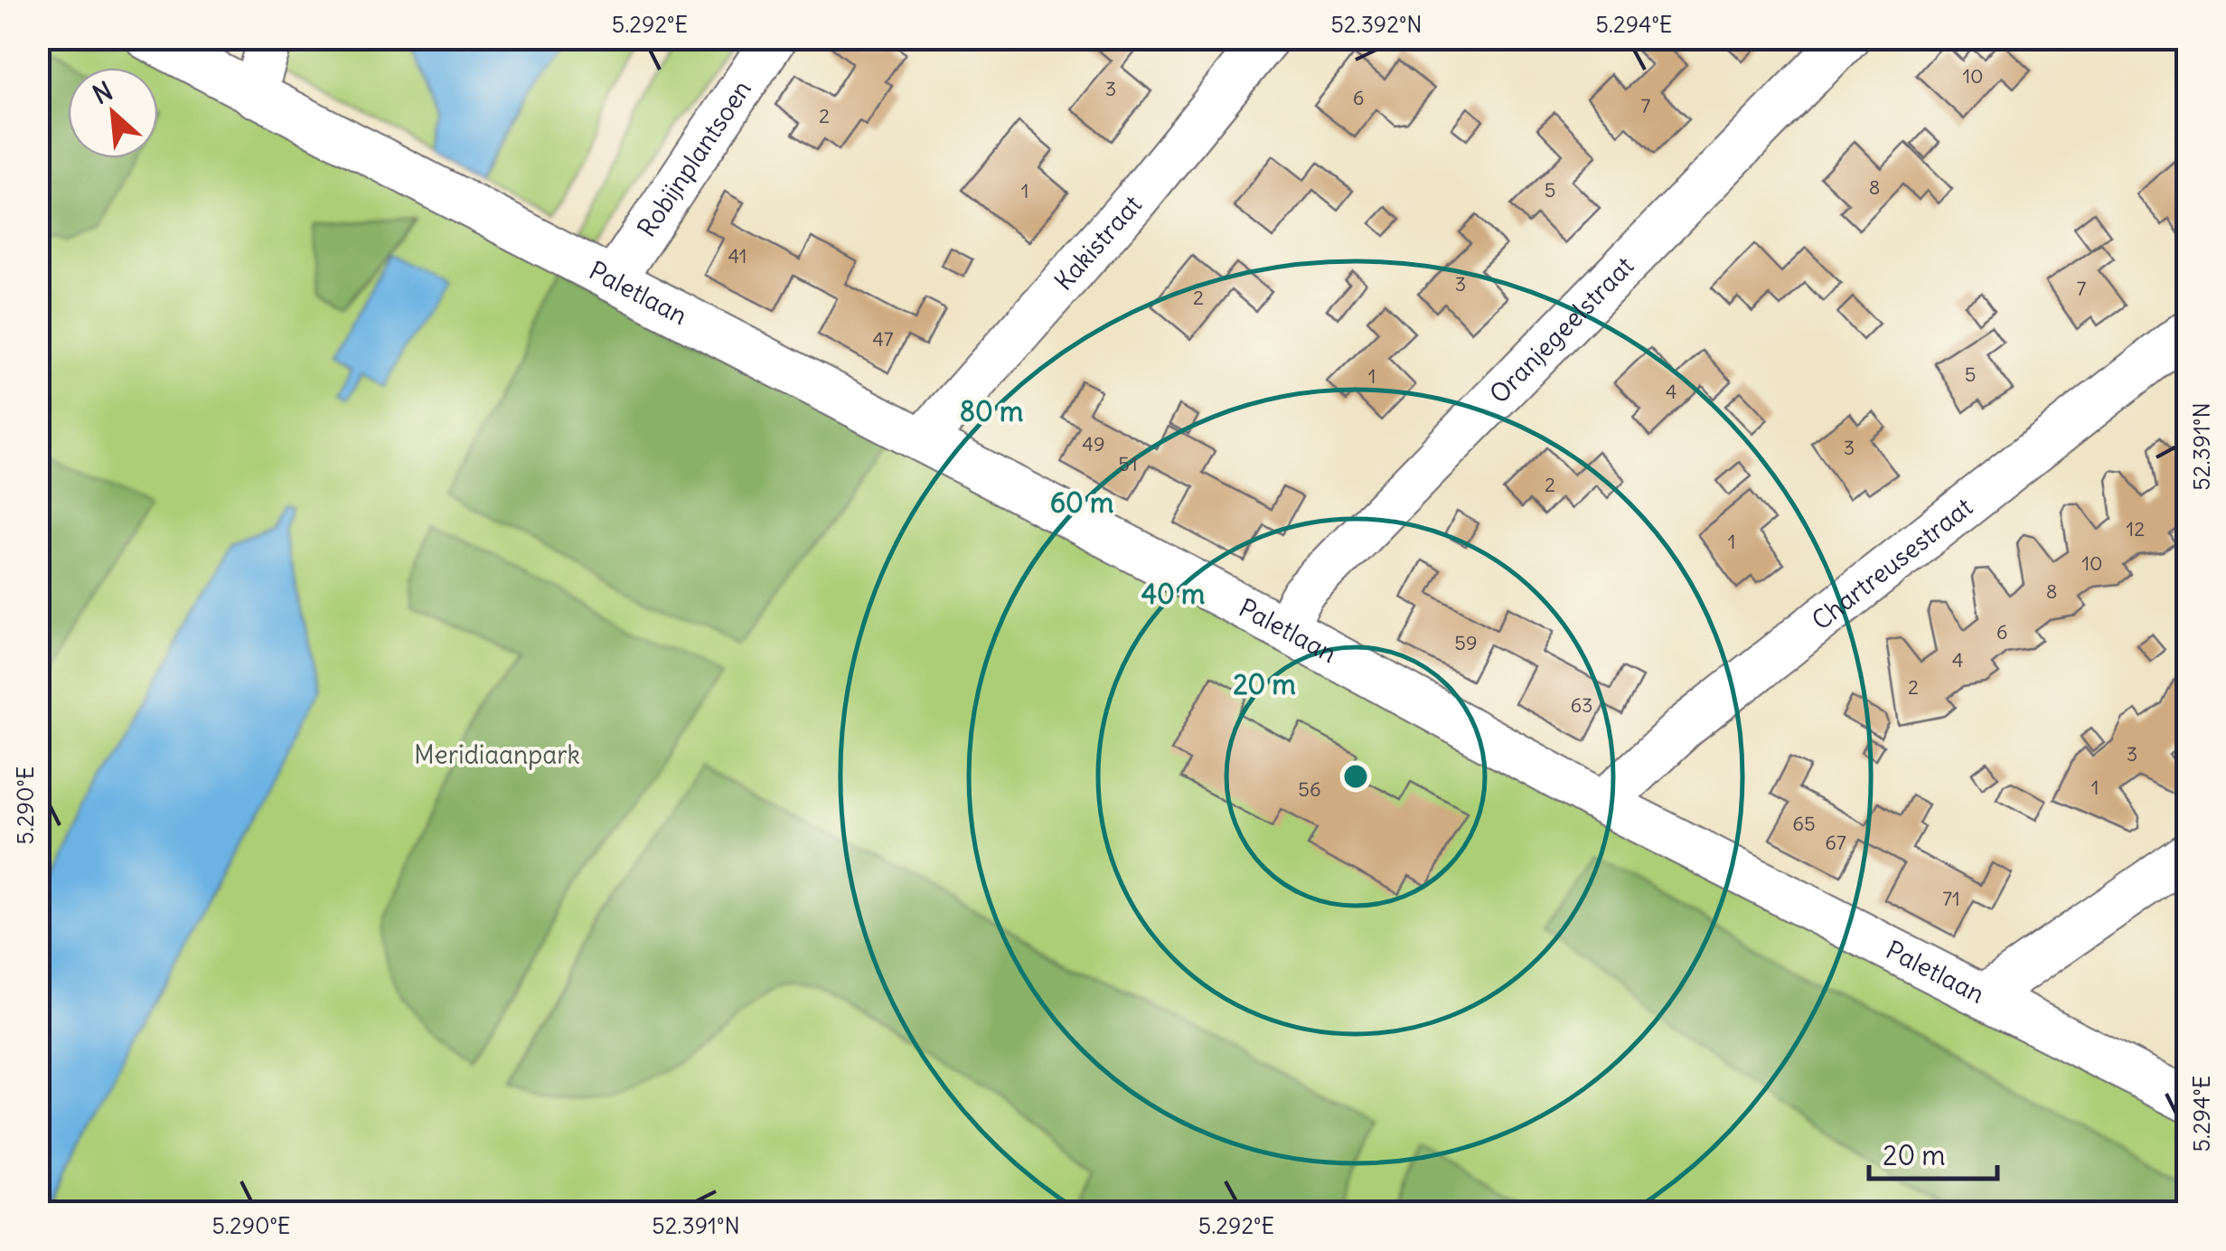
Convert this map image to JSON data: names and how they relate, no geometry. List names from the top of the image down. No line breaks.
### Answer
{"streets":{"street":["Robijnplantsoen","Kakistraat","Paletlaan","Oranjegeelstraat","Chartreusestraat"]},"crossings":[["Robijnplantsoen","Paletlaan"],["Kakistraat","Paletlaan"],["Paletlaan","Oranjegeelstraat"],["Paletlaan","Chartreusestraat"]],"parks":["Meridiaanpark"],"house_numbers":["10","3","6","7","2","8","5","1","41","3","7","2","47","5","1","4","49","3","51","2","12","1","10","8","6","59","4","2","63","3","1","56","65","67","71"],"scale_bar":"20 m","north":"top left","coordinates":["5.292°E","52.392°N","5.294°E","52.391°N","5.290°E"],"rings":["80 m","60 m","40 m","20 m"]}
